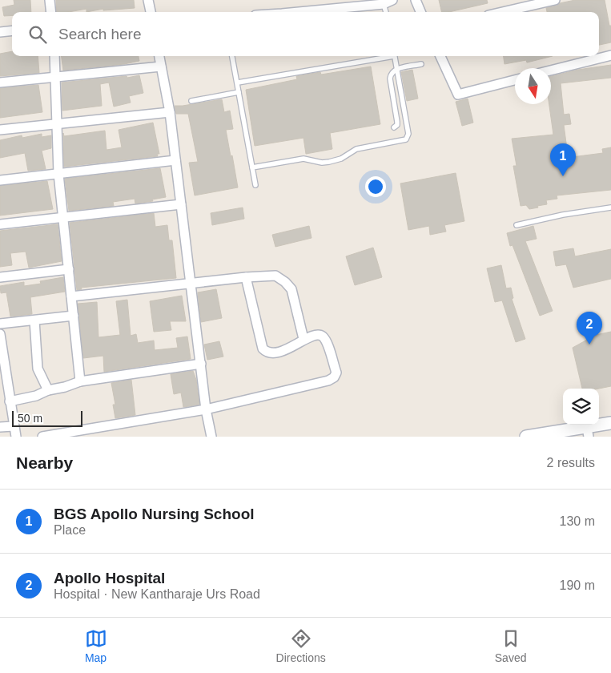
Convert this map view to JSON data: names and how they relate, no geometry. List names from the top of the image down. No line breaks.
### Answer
{"scale_bar":"50 m","north":"bottom","page":{"search":"Search here","pins":["1","2"],"scale":"50 m","heading":["Nearby","2 results"],"list":[{"mark":"1","name":"BGS Apollo Nursing School","note":"Place","value":"130 m"},{"mark":"2","name":"Apollo Hospital","note":"Hospital · New Kantharaje Urs Road","value":"190 m"}],"nav":["Map","Directions","Saved"]}}
